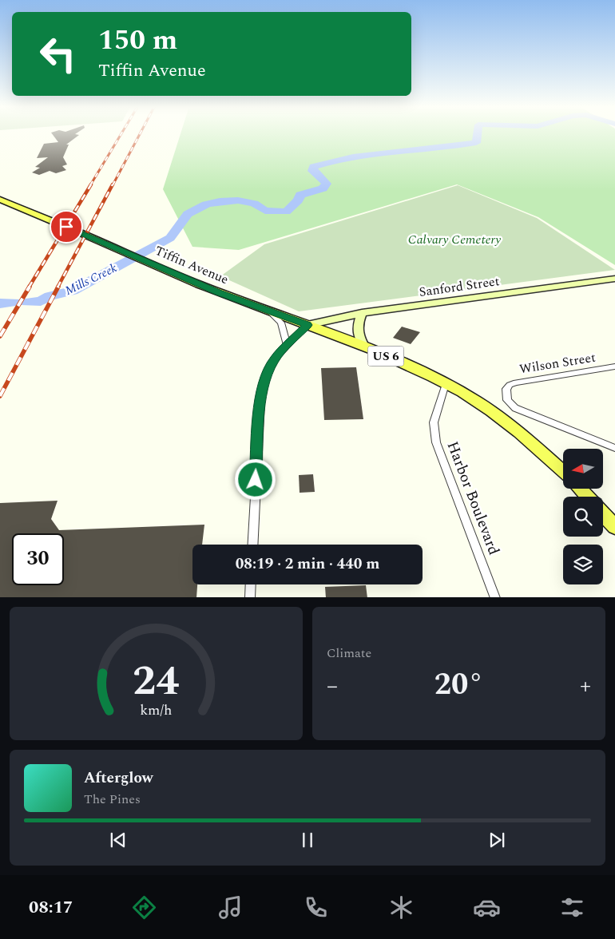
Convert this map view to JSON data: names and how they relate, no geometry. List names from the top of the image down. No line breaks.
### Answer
{"streets":{"main road":["Tiffin Avenue","Sanford Street","US 6"],"street":["Wilson Street","Harbor Boulevard"]},"crossings":[["Tiffin Avenue","Sanford Street"],["Tiffin Avenue","US 6"],["Sanford Street","US 6"],["US 6","Harbor Boulevard"]],"water":["Mills Creek"],"parks":["Calvary Cemetery"],"north":"left","page":{"turn":["150 m","Tiffin Avenue"],"limit":"30","trip":"08:19 · 2 min · 440 m","tile":"Climate","heat":["−","20°","+"],"song":["Afterglow","The Pines"],"tabs":"08:17","gauge":["24","km/h"]}}
